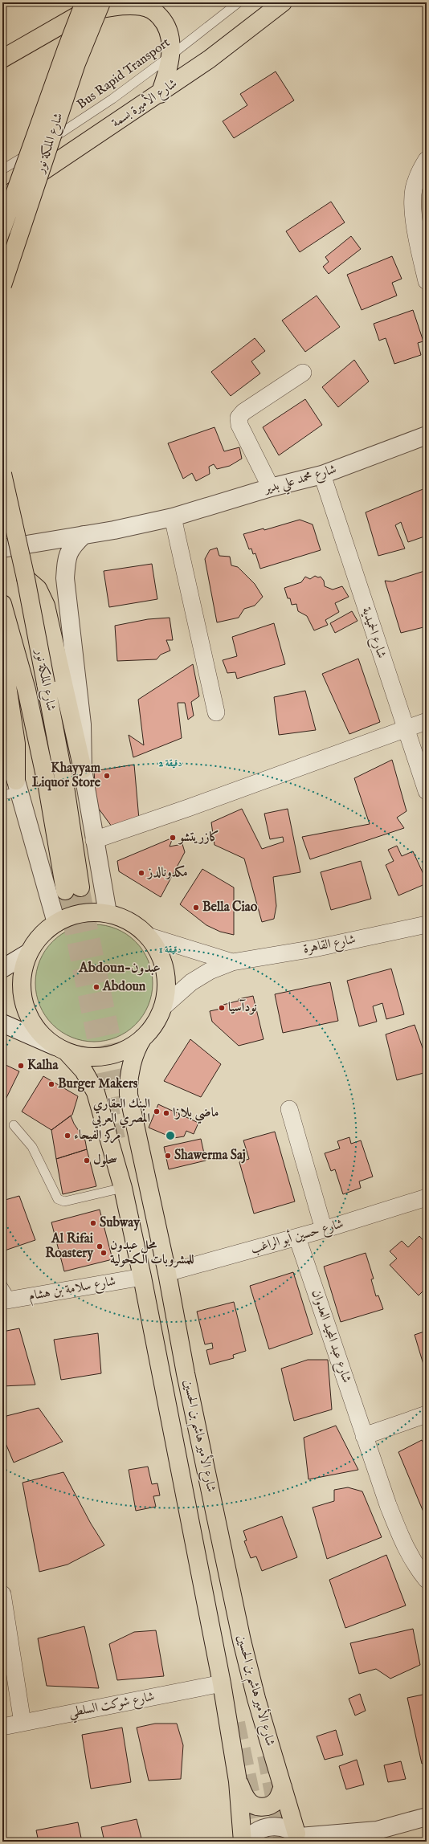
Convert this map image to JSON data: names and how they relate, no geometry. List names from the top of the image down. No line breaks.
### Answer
{"streets":{"main road":["شارع الأميرة بسمة","شارع الملكة نور","شارع الأمير هاشم بن الحسين"],"street":["شارع محمد علي بدير","شارع الحميدية","شارع القاهرة","شارع حسين أبو الراغب","شارع سلامة بن هشام","شارع عبد المجيد العدوان","شارع شوكت السلطي"],"lane":["Bus Rapid Transport"]},"crossings":[["شارع محمد علي بدير","شارع الحميدية"],["شارع القاهرة","شارع الأمير هاشم بن الحسين"],["شارع حسين أبو الراغب","شارع عبد المجيد العدوان"],["شارع حسين أبو الراغب","شارع الأمير هاشم بن الحسين"],["شارع سلامة بن هشام","شارع الأمير هاشم بن الحسين"],["شارع الأمير هاشم بن الحسين","شارع شوكت السلطي"]],"districts":["Abdoun-عبدون"],"places":["Khayyam Liquor Store","كازريتشو","مكدونالدز","Bella Ciao","Abdoun","نودآسيا","Kalha","Burger Makers","البنك العقاري المصري العربي","ماضي بلازا","مركز الفيحاء","Shawerma Saj","سحلول","Subway","Al Rifai Roastery","محل عبدون للمشروبات الكحولية"],"rings":["2 دقيقة","1 دقيقة"]}
